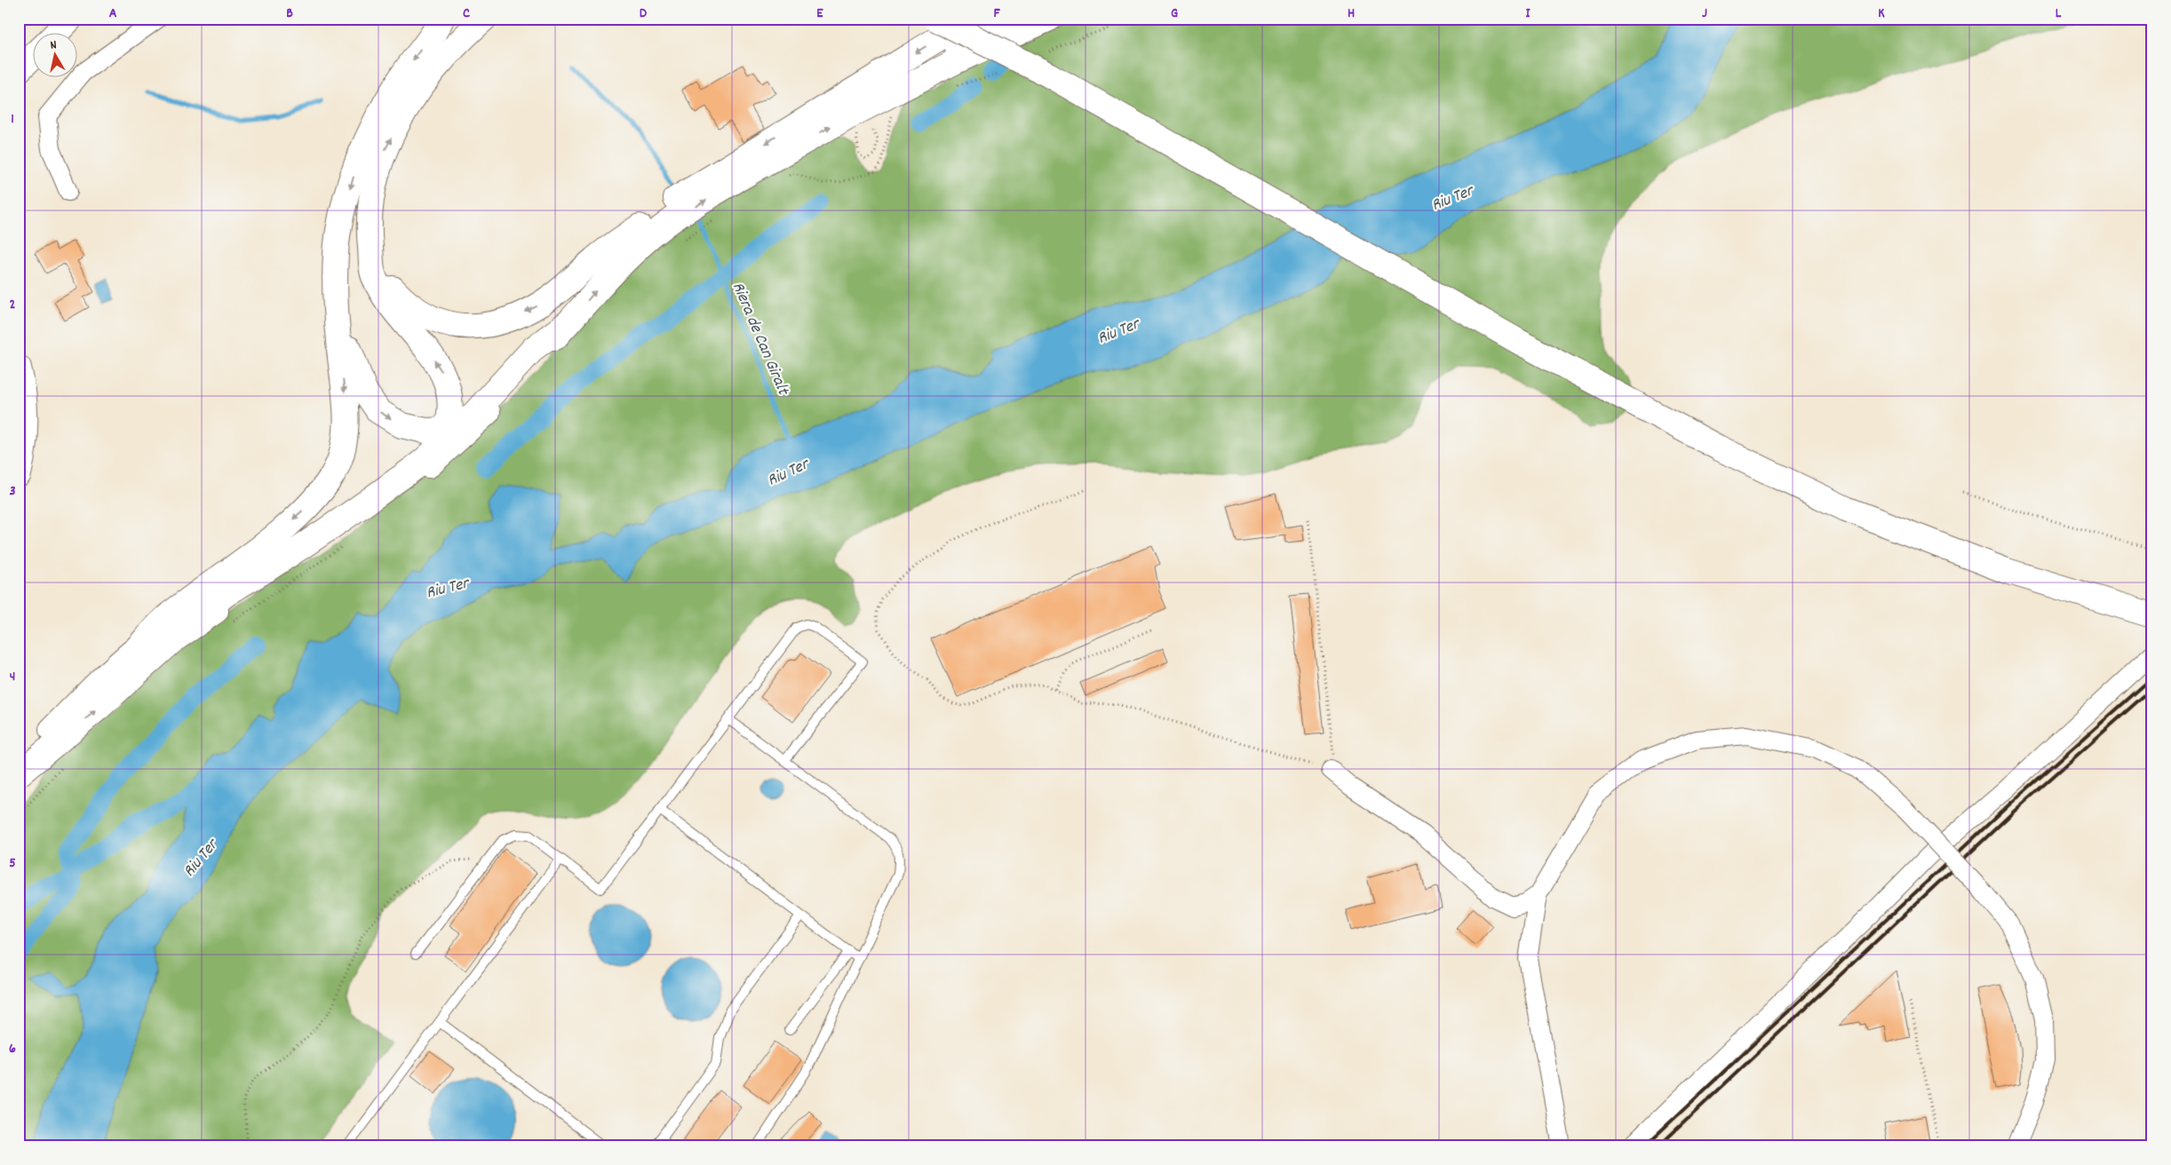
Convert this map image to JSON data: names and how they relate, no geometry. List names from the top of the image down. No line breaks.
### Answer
{"water":["Riu Ter","Riera de Can Giralt"],"north":"top","grid":{"columns":["A","B","C","D","E","F","G","H","I","J","K","L"],"rows":["1","2","3","4","5","6"]}}
